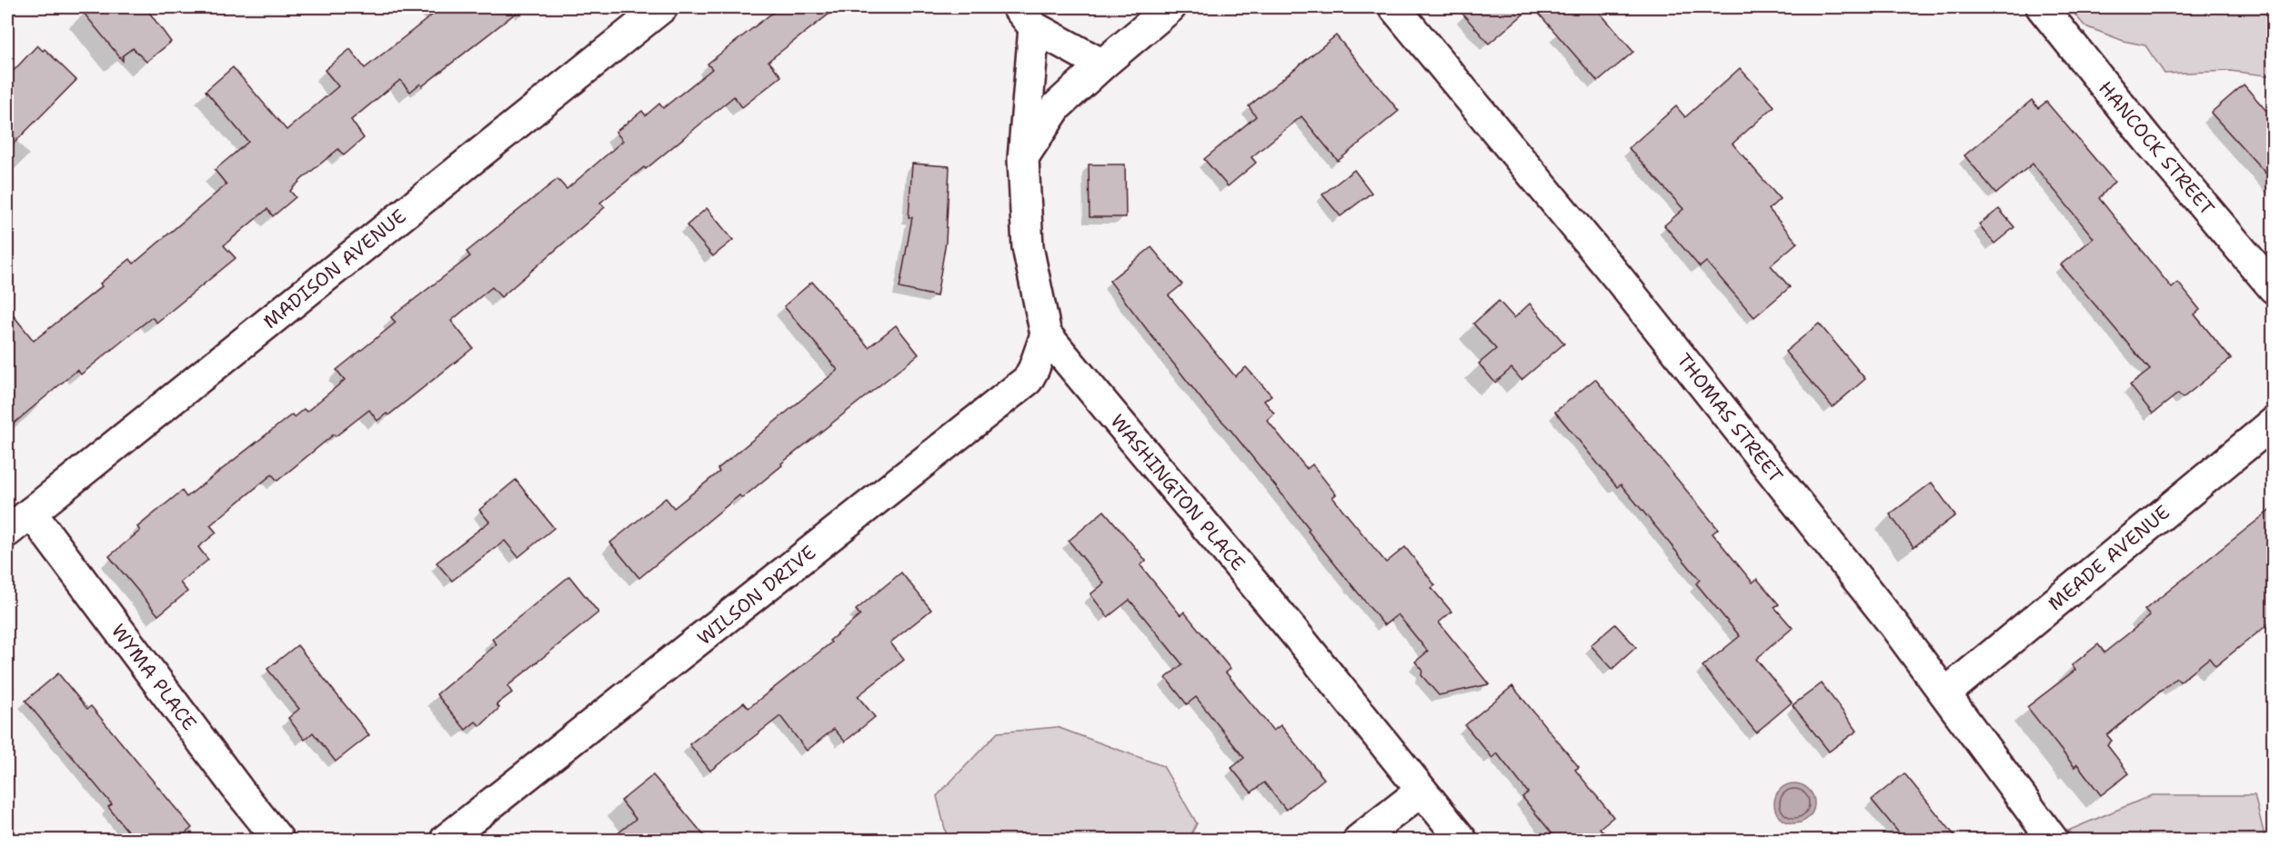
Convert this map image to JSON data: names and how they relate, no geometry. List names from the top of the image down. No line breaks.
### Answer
{"streets":{"street":["HANCOCK STREET","MADISON AVENUE","THOMAS STREET","WASHINGTON PLACE","MEADE AVENUE","WILSON DRIVE","WYMA PLACE"]},"crossings":[["MADISON AVENUE","WYMA PLACE"],["THOMAS STREET","MEADE AVENUE"],["WASHINGTON PLACE","WILSON DRIVE"]]}
